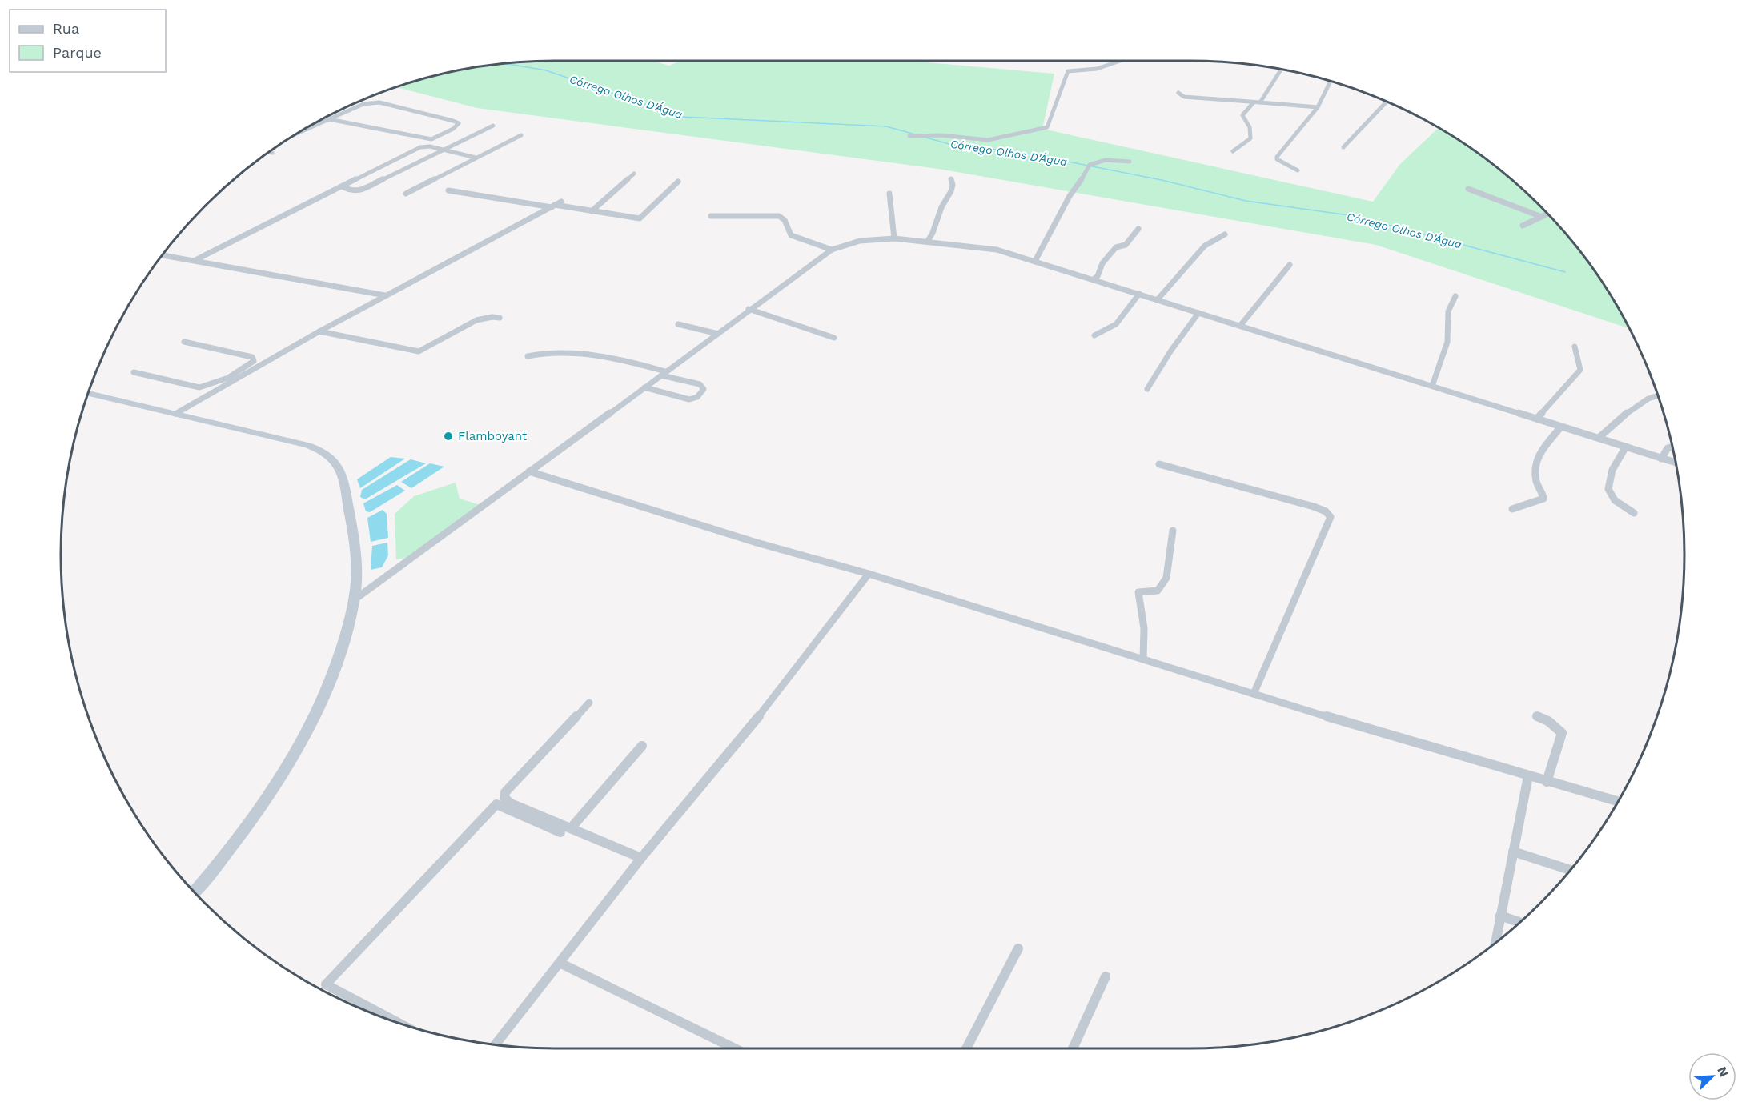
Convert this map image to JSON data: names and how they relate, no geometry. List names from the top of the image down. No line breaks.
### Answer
{"water":["Córrego Olhos D'Água"],"places":["Flamboyant"],"legend":["Rua","Parque"],"north":"top right"}
